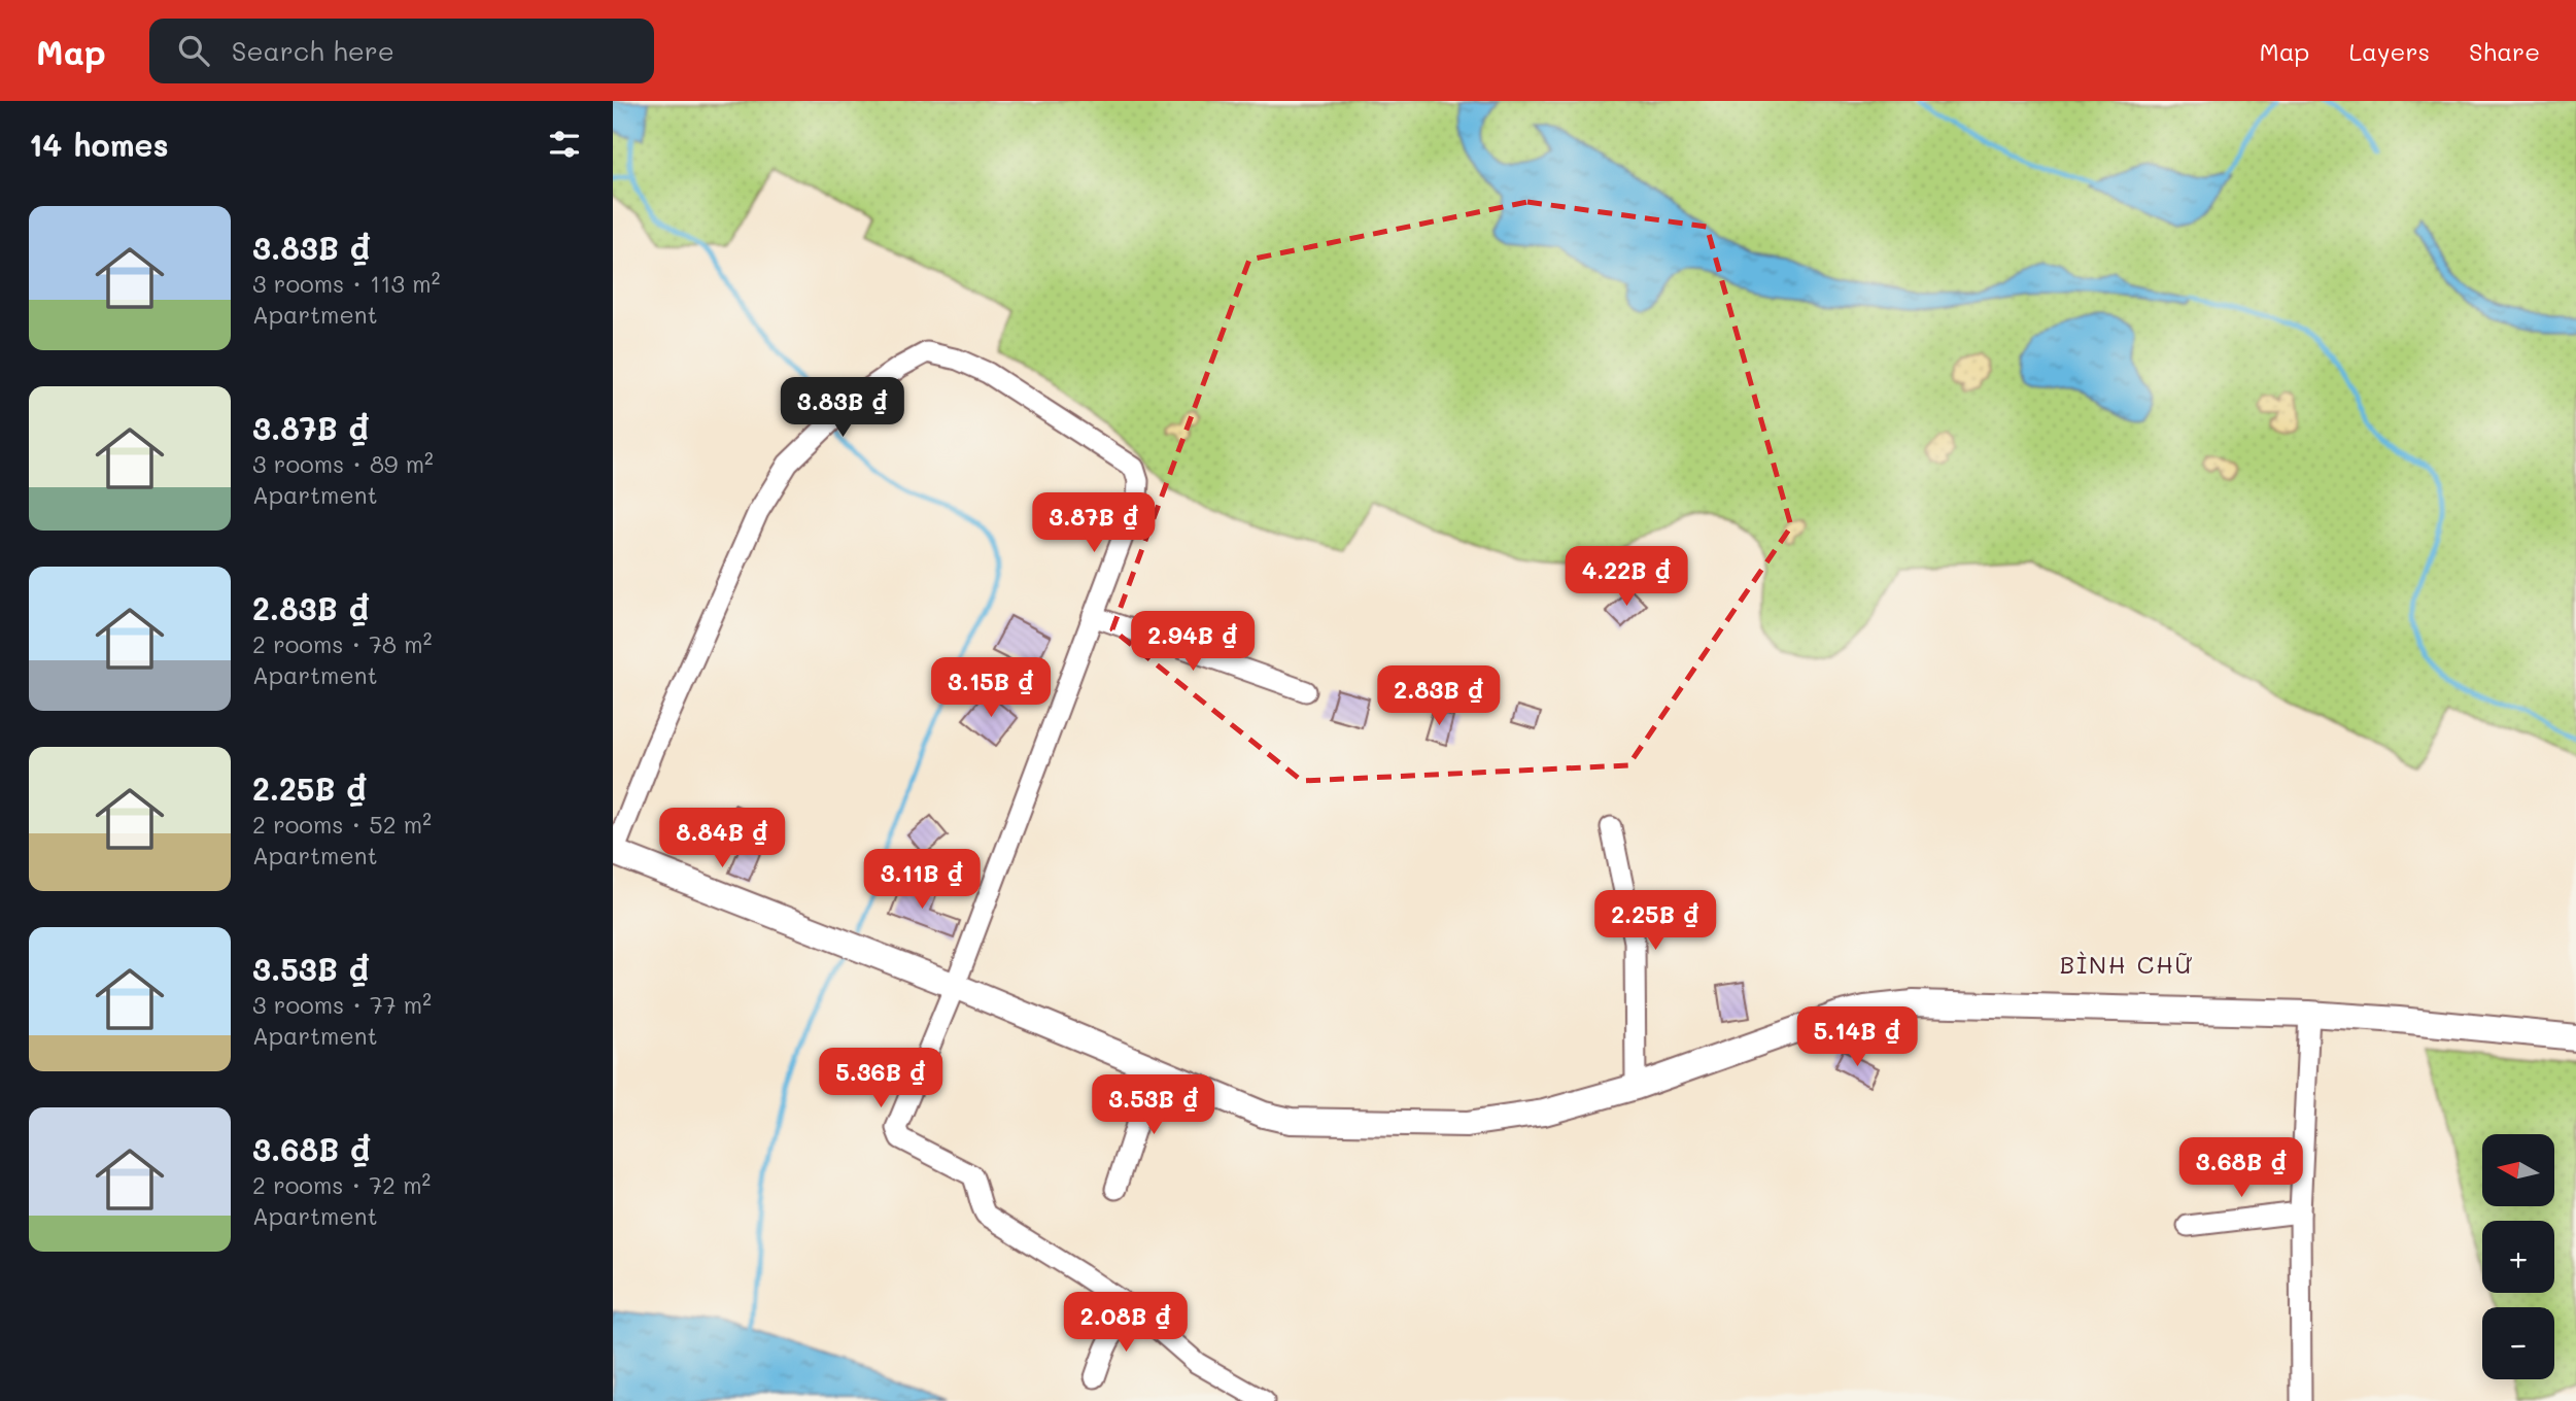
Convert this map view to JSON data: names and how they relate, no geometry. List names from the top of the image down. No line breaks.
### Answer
{"districts":["BÌNH CHỮ"],"north":"left","page":{"header":"Map","search":"Search here","nav":["Map","Layers","Share"],"heading":"14 homes","list":[{"name":"3.83B ₫","note":"3 rooms · 113 m² · Apartment"},{"name":"3.87B ₫","note":"3 rooms · 89 m² · Apartment"},{"name":"2.83B ₫","note":"2 rooms · 78 m² · Apartment"},{"name":"2.25B ₫","note":"2 rooms · 52 m² · Apartment"},{"name":"3.53B ₫","note":"3 rooms · 77 m² · Apartment"},{"name":"3.68B ₫","note":"2 rooms · 72 m² · Apartment"}],"price":["3.83B ₫","3.87B ₫","4.22B ₫","2.94B ₫","3.15B ₫","2.83B ₫","8.84B ₫","3.11B ₫","2.25B ₫","5.14B ₫","5.36B ₫","3.53B ₫","3.68B ₫","2.08B ₫"],"map_buttons":["+","−"]}}
